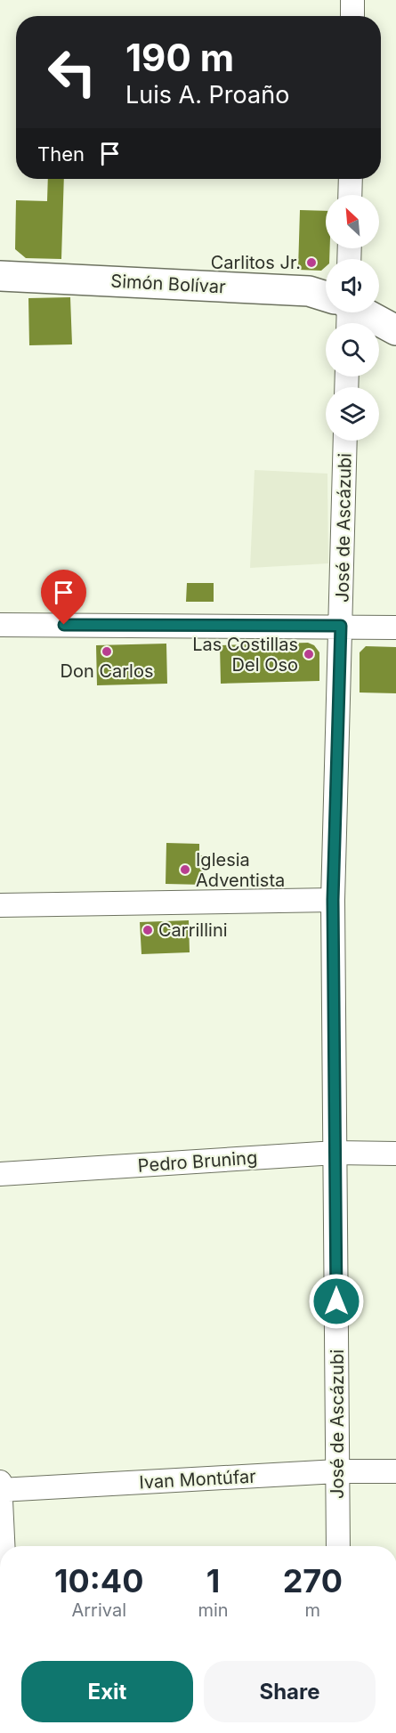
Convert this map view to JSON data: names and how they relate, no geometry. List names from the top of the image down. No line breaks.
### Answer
{"streets":{"street":["Simón Bolívar","José de Ascázubi","Pedro Bruning","Ivan Montúfar"]},"crossings":[["José de Ascázubi","Pedro Bruning"],["José de Ascázubi","Ivan Montúfar"]],"places":["Carlitos Jr.","Don Carlos","Las Costillas Del Oso","Iglesia Adventista","Carrillini"],"north":"top left","page":{"turn":["190 m","Luis A. Proaño"],"then":"Then","eta":["10:40","Arrival","1","min","270","m"],"buttons":["Exit","Share"]}}
